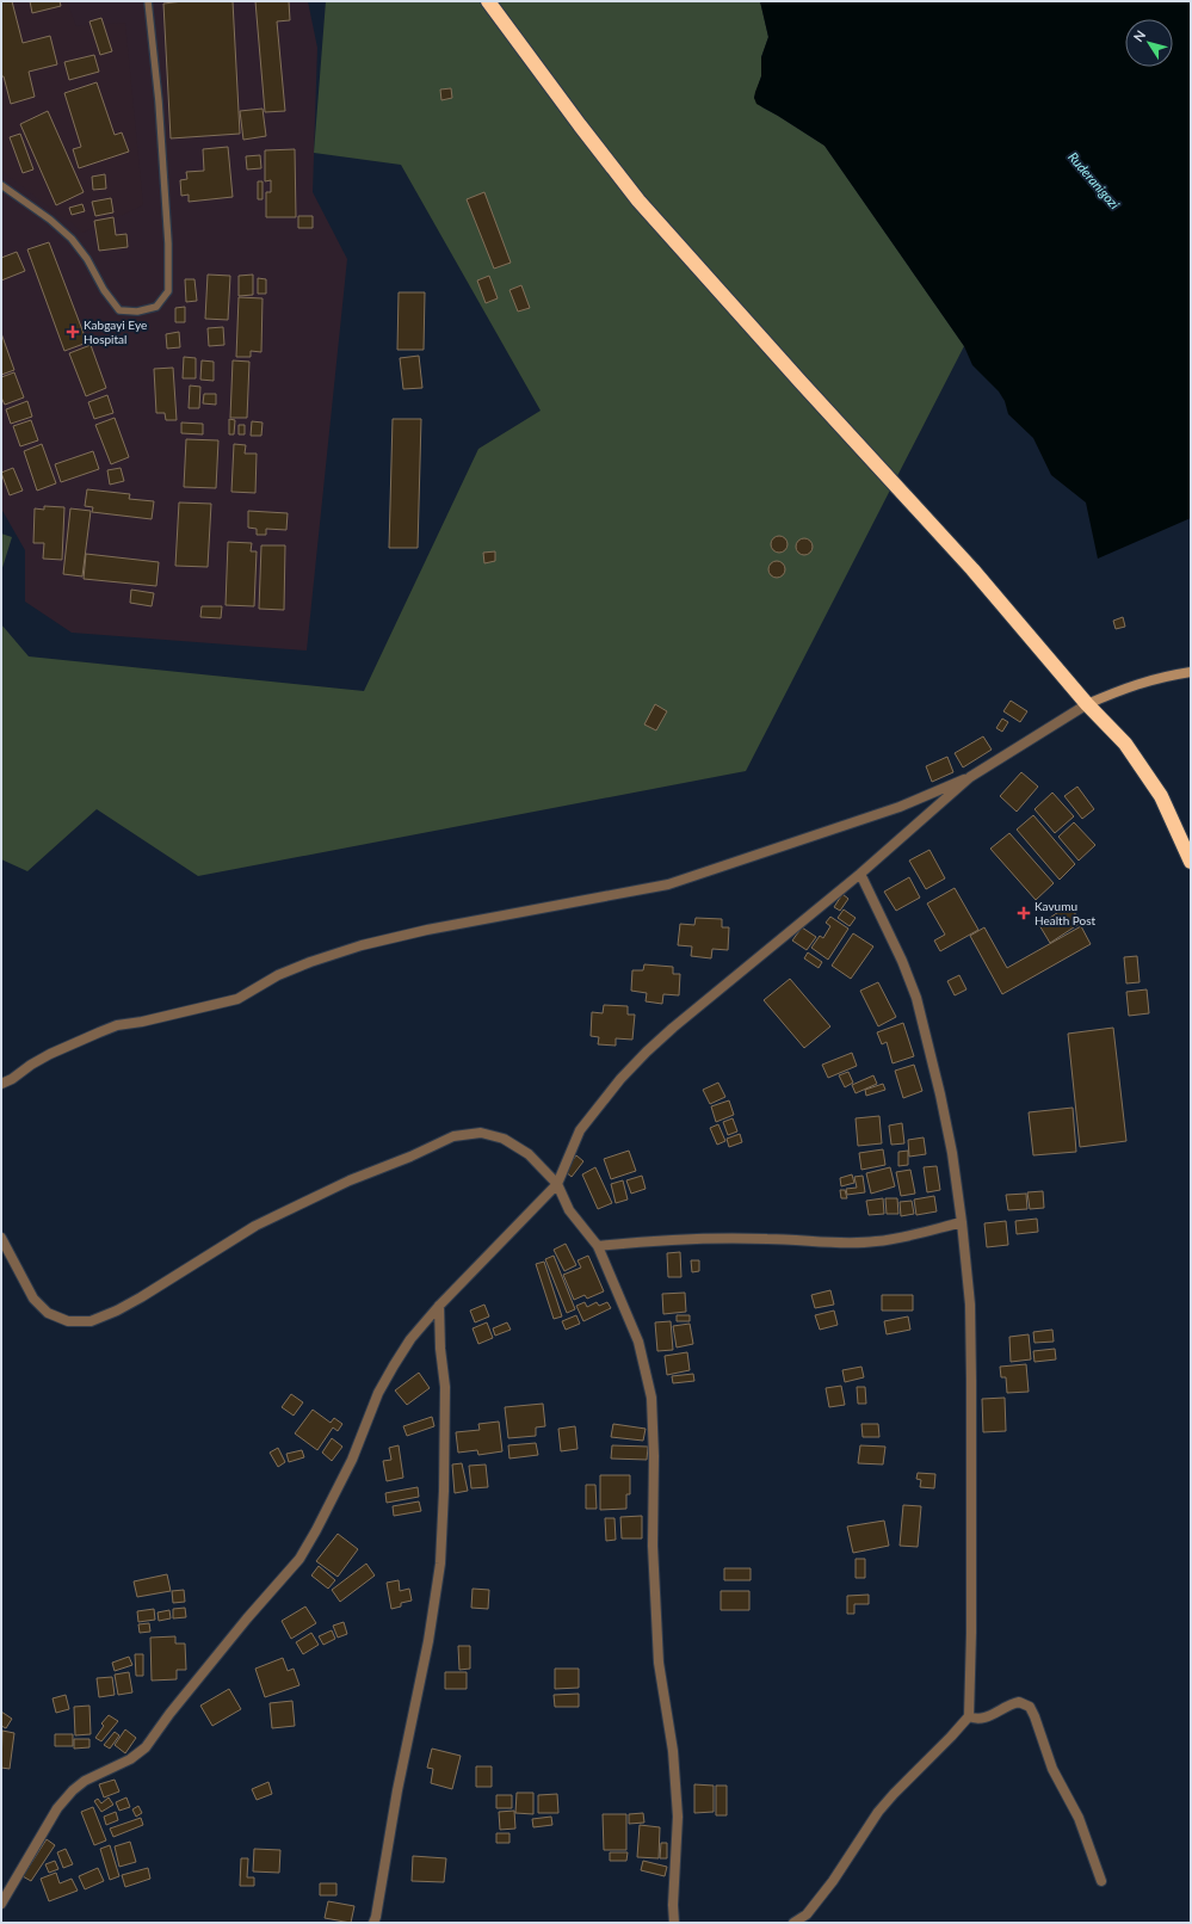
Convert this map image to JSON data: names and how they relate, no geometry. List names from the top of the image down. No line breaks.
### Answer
{"water":["Ruderanigozi"],"places":{"health":["Kabgayi Eye Hospital","Kavumu Health Post"]},"north":"top left"}
